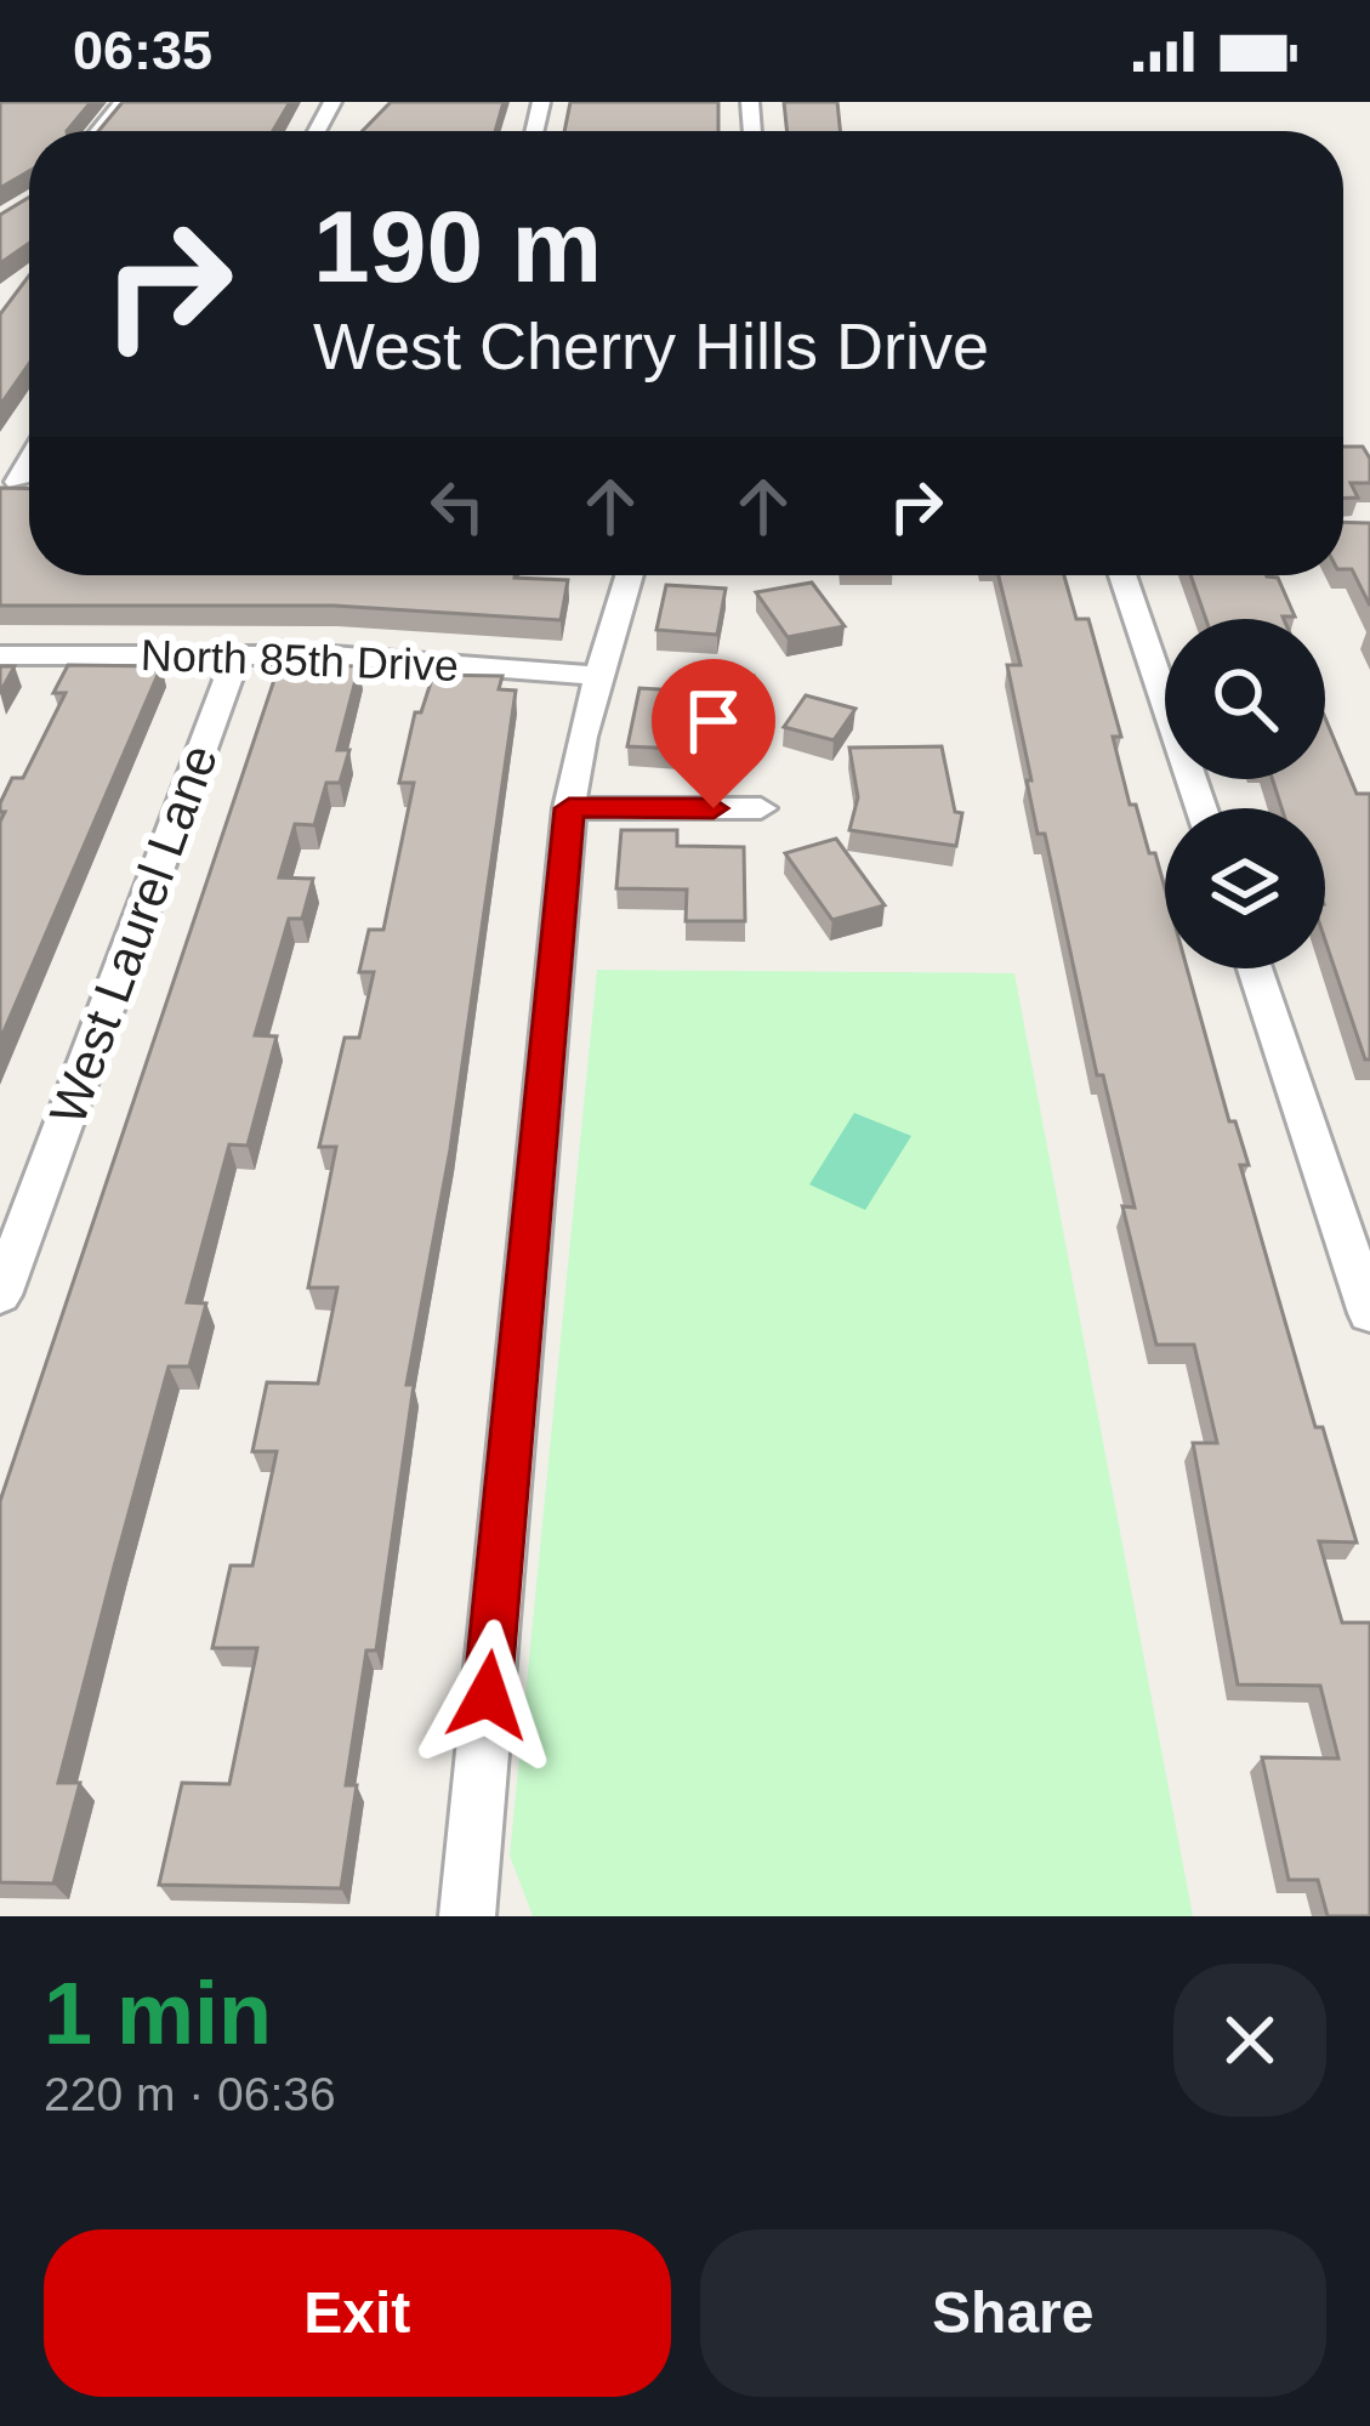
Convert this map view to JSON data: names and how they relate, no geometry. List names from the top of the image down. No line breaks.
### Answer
{"streets":{"street":["North 85th Drive","West Laurel Lane"]},"crossings":[["North 85th Drive","West Laurel Lane"]],"page":{"status":"06:35","turn":["190 m","West Cherry Hills Drive"],"heading":["1 min","220 m · 06:36"],"buttons":["Exit","Share"]}}
